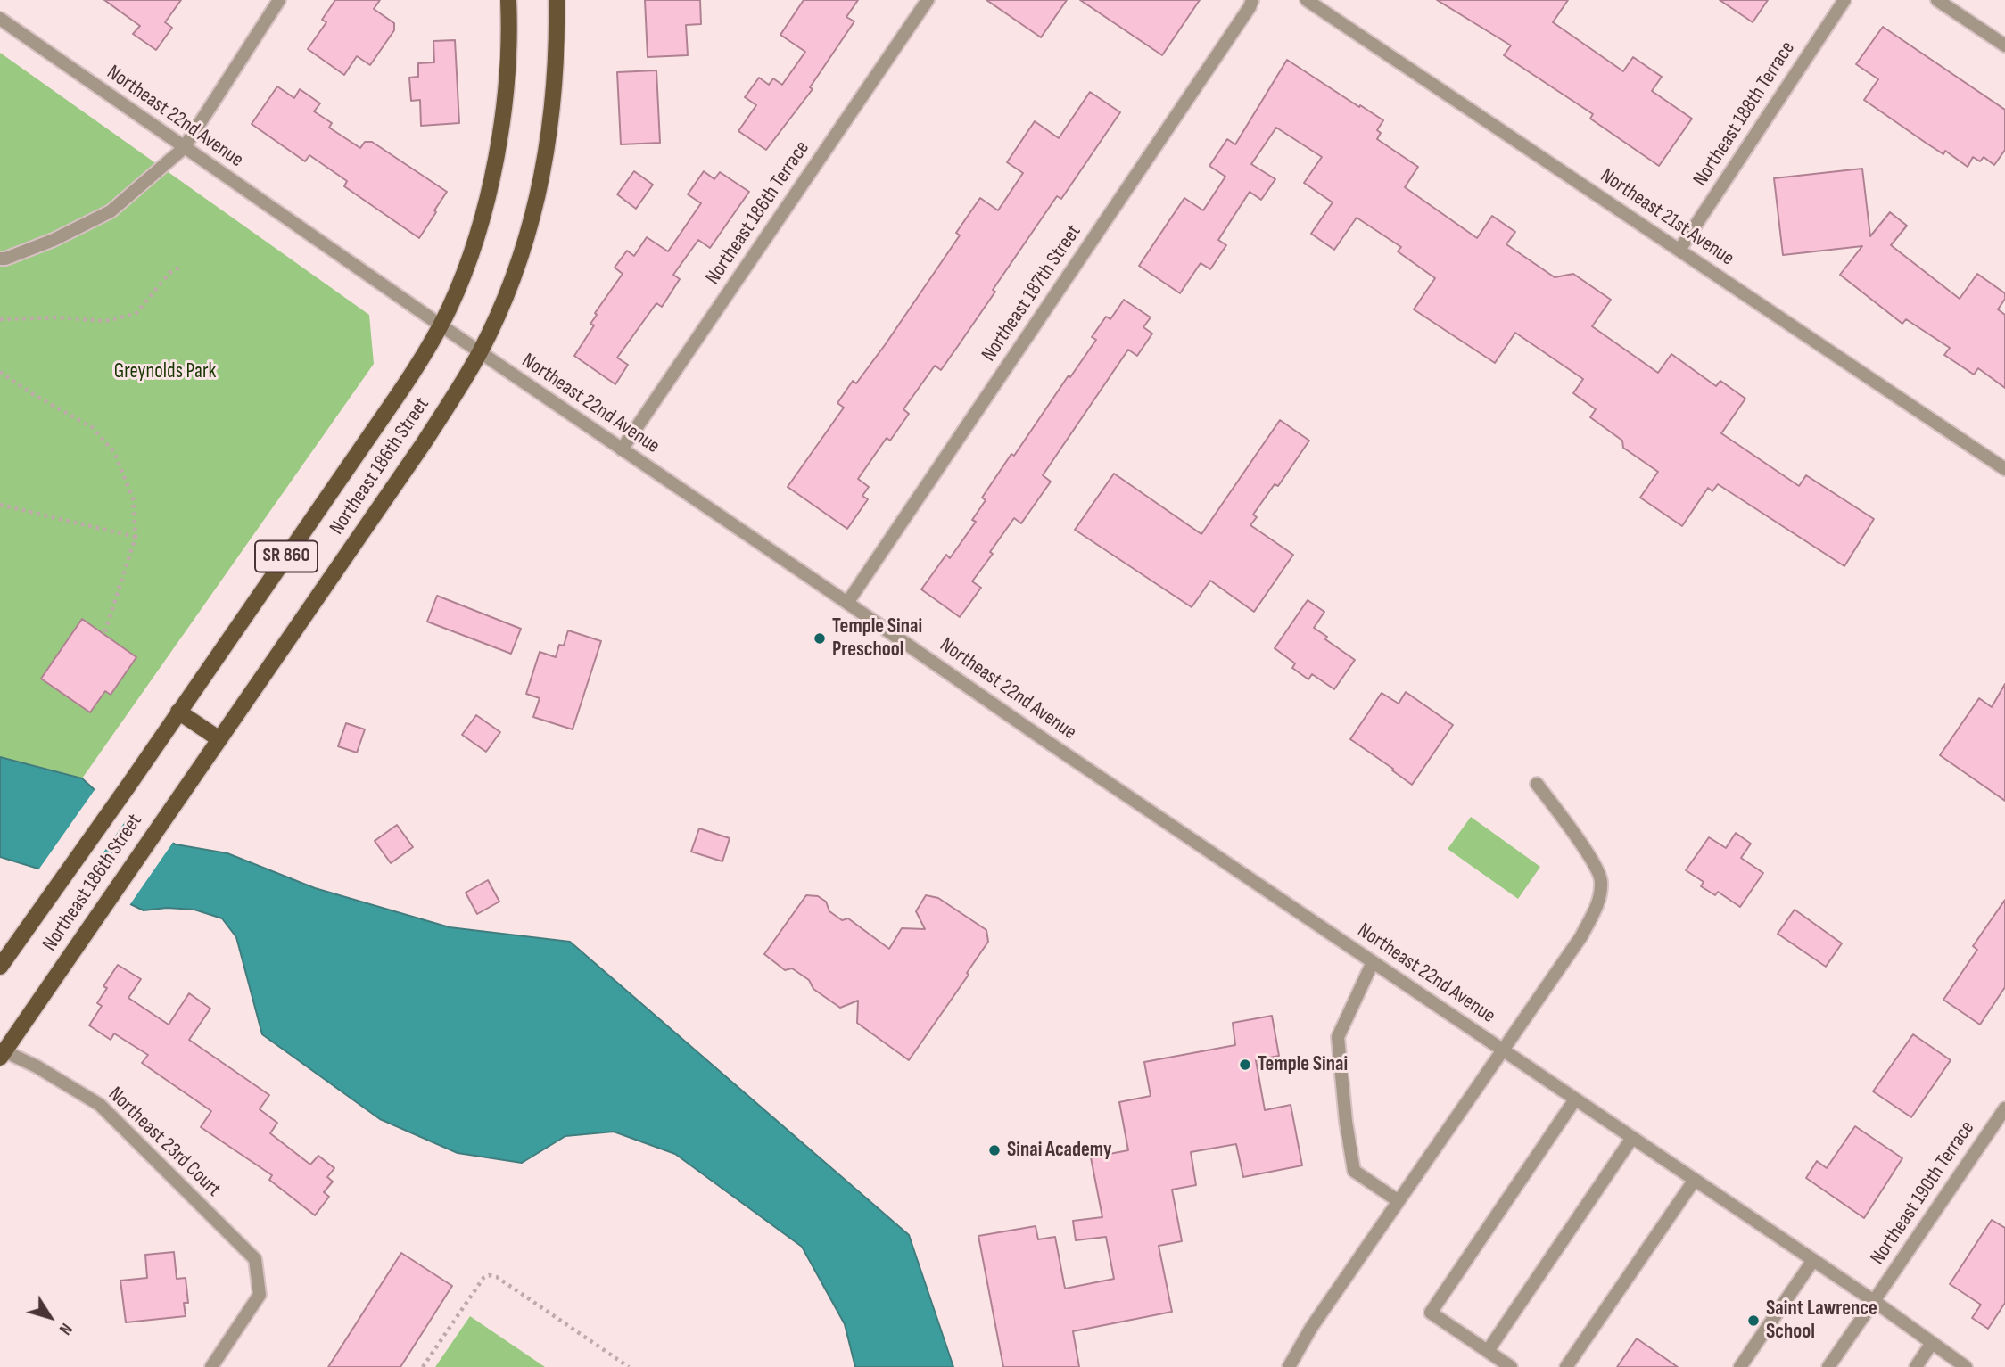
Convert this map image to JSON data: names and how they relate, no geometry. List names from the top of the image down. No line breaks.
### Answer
{"streets":{"main road":["Northeast 186th Street","SR 860"],"street":["Northeast 188th Terrace","Northeast 22nd Avenue","Northeast 186th Terrace","Northeast 21st Avenue","Northeast 187th Street","Northeast 23rd Court","Northeast 190th Terrace"]},"crossings":[["Northeast 188th Terrace","Northeast 21st Avenue"],["Northeast 22nd Avenue","Northeast 186th Terrace"],["Northeast 22nd Avenue","Northeast 187th Street"],["Northeast 22nd Avenue","Northeast 186th Street"],["Northeast 22nd Avenue","Northeast 190th Terrace"],["Northeast 186th Street","Northeast 23rd Court"]],"parks":["Greynolds Park"],"places":["Temple Sinai Preschool","Temple Sinai","Sinai Academy","Saint Lawrence School"],"north":"bottom right"}
